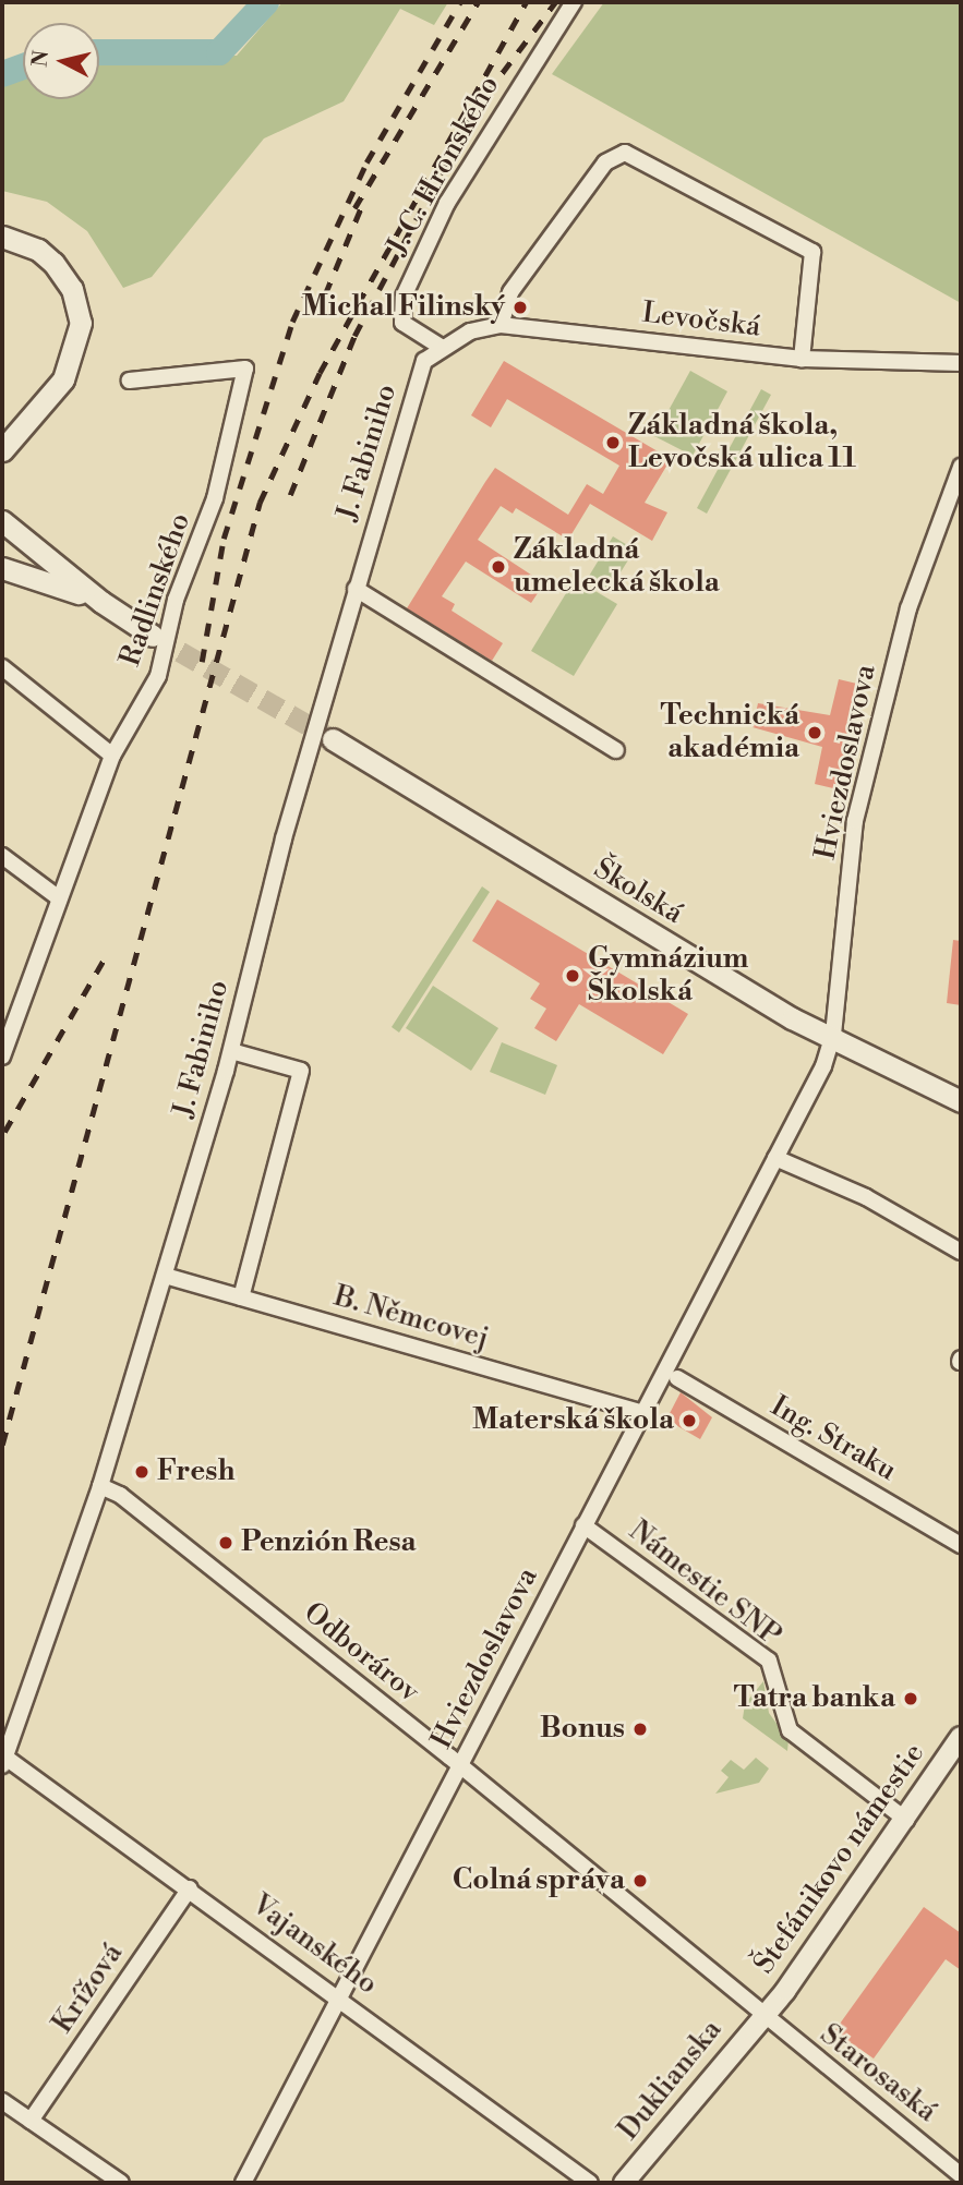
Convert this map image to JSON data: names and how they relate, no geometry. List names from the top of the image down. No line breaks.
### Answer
{"streets":{"main road":["Školská"],"street":["J. C. Hronského","Levočská","J. Fabiniho","Radlinského","Hviezdoslavova","B. Němcovej","Ing. Straku","Námestie SNP","Odborárov","Štefánikovo námestie","Vajanského","Krížová","Starosaská","Duklianska"]},"crossings":[["J. C. Hronského","Levočská"],["J. C. Hronského","J. Fabiniho"],["Levočská","J. Fabiniho"],["J. Fabiniho","B. Němcovej"],["J. Fabiniho","Odborárov"],["J. Fabiniho","Vajanského"],["Hviezdoslavova","Školská"],["Hviezdoslavova","B. Němcovej"],["Hviezdoslavova","Námestie SNP"],["Hviezdoslavova","Odborárov"],["Hviezdoslavova","Vajanského"],["Námestie SNP","Štefánikovo námestie"],["Odborárov","Štefánikovo námestie"],["Odborárov","Starosaská"],["Odborárov","Duklianska"],["Štefánikovo námestie","Starosaská"],["Štefánikovo námestie","Duklianska"],["Vajanského","Krížová"],["Starosaská","Duklianska"]],"places":["Michal Filinský","Základná škola, Levočská ulica 11","Základná umelecká škola","Technická akadémia","Gymnázium Školská","Materská škola","Fresh","Penzión Resa","Tatra banka","Bonus","Colná správa"],"north":"left"}
